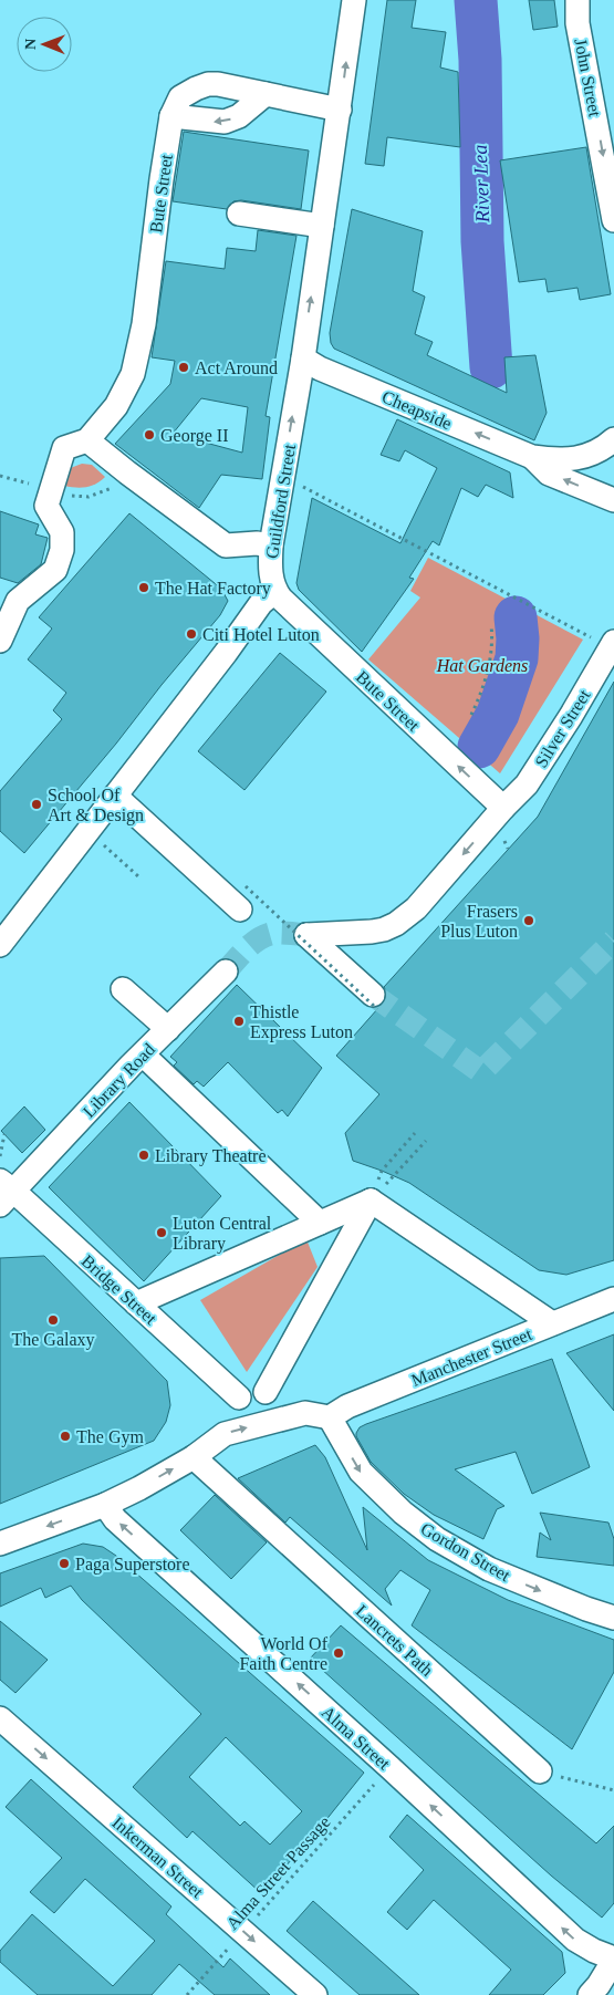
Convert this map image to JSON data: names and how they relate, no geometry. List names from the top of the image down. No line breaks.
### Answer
{"streets":{"street":["John Street","Bute Street","Cheapside","Guildford Street","Silver Street","Library Road","Bridge Street","Manchester Street","Gordon Street","Lancrets Path","Alma Street","Inkerman Street"],"path":["Alma Street Passage"]},"crossings":[["Bute Street","Guildford Street"],["Bute Street","Silver Street"],["Cheapside","Guildford Street"],["Library Road","Bridge Street"],["Manchester Street","Gordon Street"],["Alma Street","Alma Street Passage"],["Inkerman Street","Alma Street Passage"]],"one_way":["John Street","Guildford Street","Gordon Street","Alma Street","Inkerman Street"],"water":["River Lea"],"parks":["Hat Gardens"],"places":["Act Around","George II","The Hat Factory","Citi Hotel Luton","School Of Art & Design","Frasers Plus Luton","Thistle Express Luton","Library Theatre","Luton Central Library","The Galaxy","The Gym","Paga Superstore","World Of Faith Centre"],"north":"left"}
